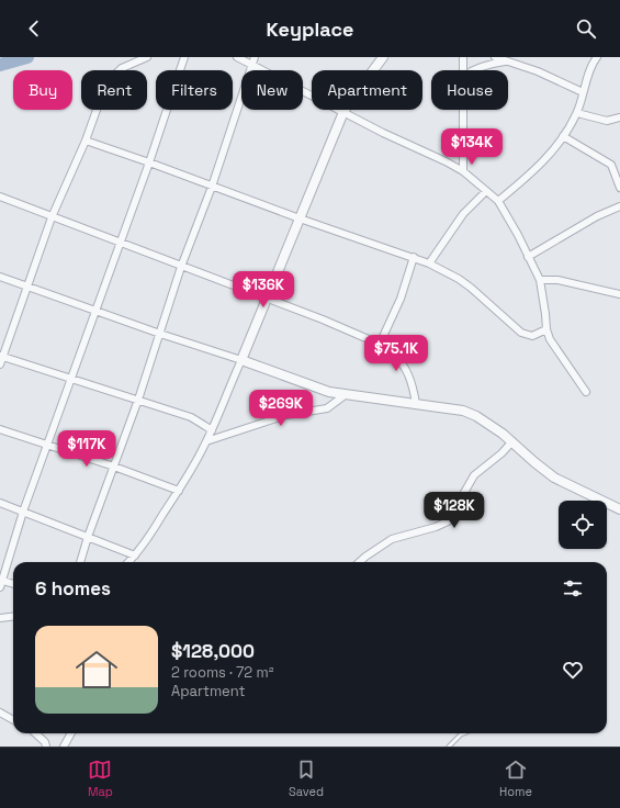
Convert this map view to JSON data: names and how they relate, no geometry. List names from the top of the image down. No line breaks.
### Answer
{"page":{"header":"Keyplace","chip":["Buy","Rent","Filters","New","Apartment","House"],"price":["$134K","$136K","$75.1K","$269K","$117K","$128K"],"heading":"6 homes","list":[{"name":"$128,000","note":"2 rooms · 72 m² · Apartment"}],"tabs":["Map","Saved","Home"]}}
